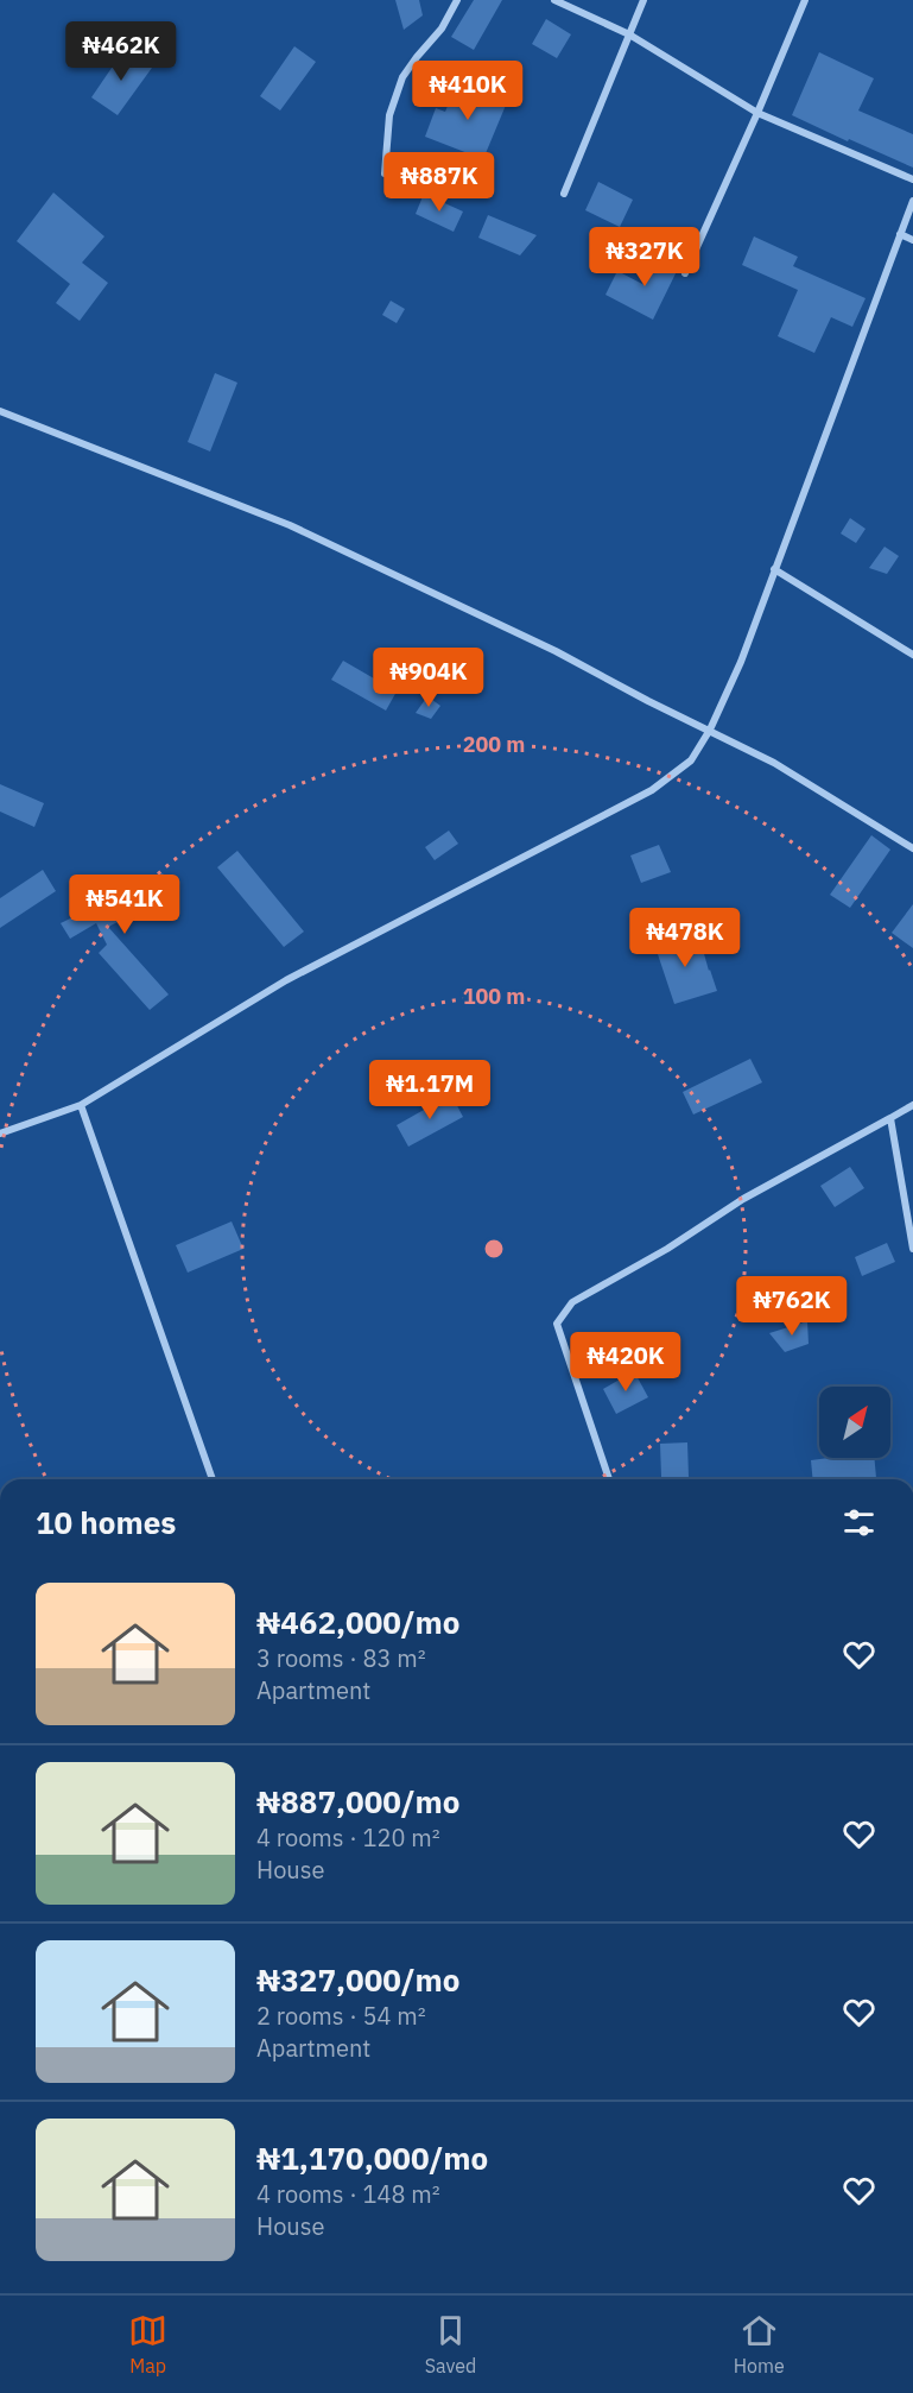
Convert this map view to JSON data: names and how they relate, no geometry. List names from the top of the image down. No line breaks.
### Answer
{"north":"top right","page":{"price":["₦462K","₦410K","₦887K","₦327K","₦904K","₦541K","₦478K","₦1.17M","₦762K","₦420K"],"heading":"10 homes","list":[{"name":"₦462,000/mo","note":"3 rooms · 83 m² · Apartment"},{"name":"₦887,000/mo","note":"4 rooms · 120 m² · House"},{"name":"₦327,000/mo","note":"2 rooms · 54 m² · Apartment"},{"name":"₦1,170,000/mo","note":"4 rooms · 148 m² · House"}],"tabs":["Map","Saved","Home"]},"rings":["200 m","100 m"]}
